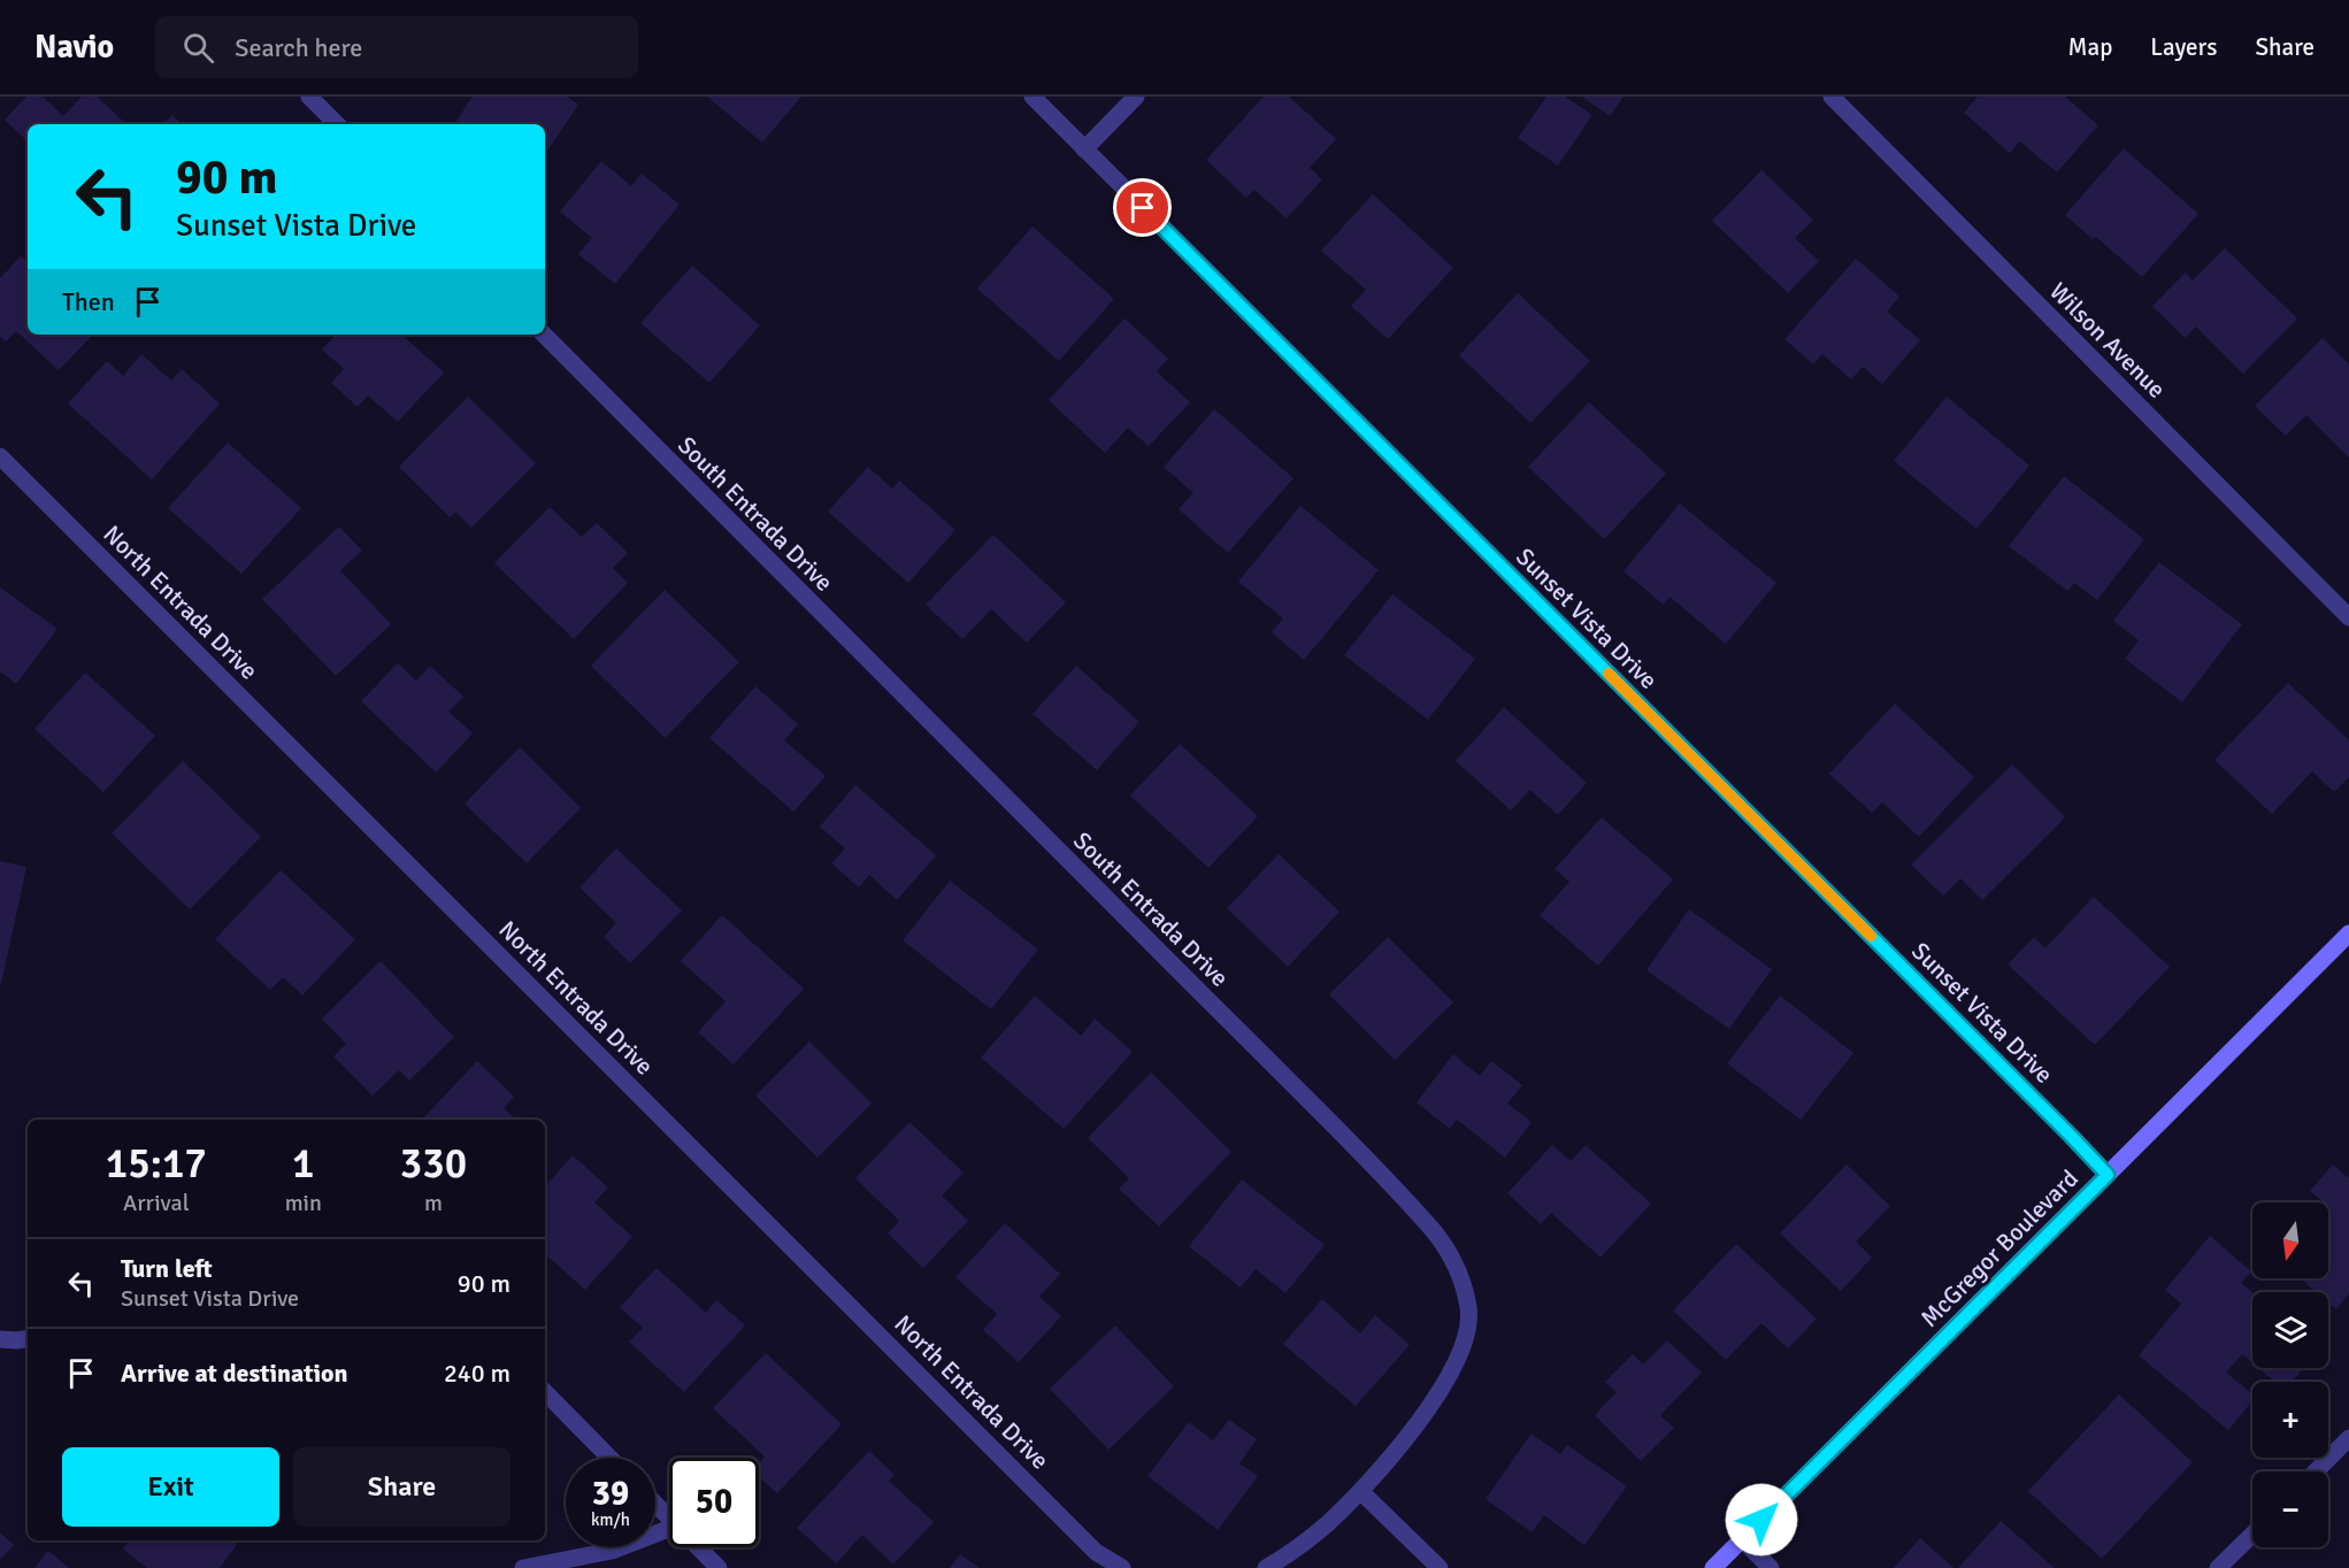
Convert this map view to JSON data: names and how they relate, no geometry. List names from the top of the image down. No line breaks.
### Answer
{"streets":{"main road":["McGregor Boulevard"],"street":["Wilson Avenue","South Entrada Drive","North Entrada Drive","Sunset Vista Drive"]},"crossings":[["Sunset Vista Drive","McGregor Boulevard"]],"north":"bottom","page":{"header":"Navio","search":"Search here","nav":["Map","Layers","Share"],"turn":["90 m","Sunset Vista Drive"],"then":"Then","eta":["15:17","Arrival","1","min","330","m"],"map_buttons":["+","−"],"list":[{"name":"Turn left","note":"Sunset Vista Drive","value":"90 m"},{"name":"Arrive at destination","value":"240 m"}],"buttons":["Exit","Share"],"speed":"39 km/h","limit":"50"}}
